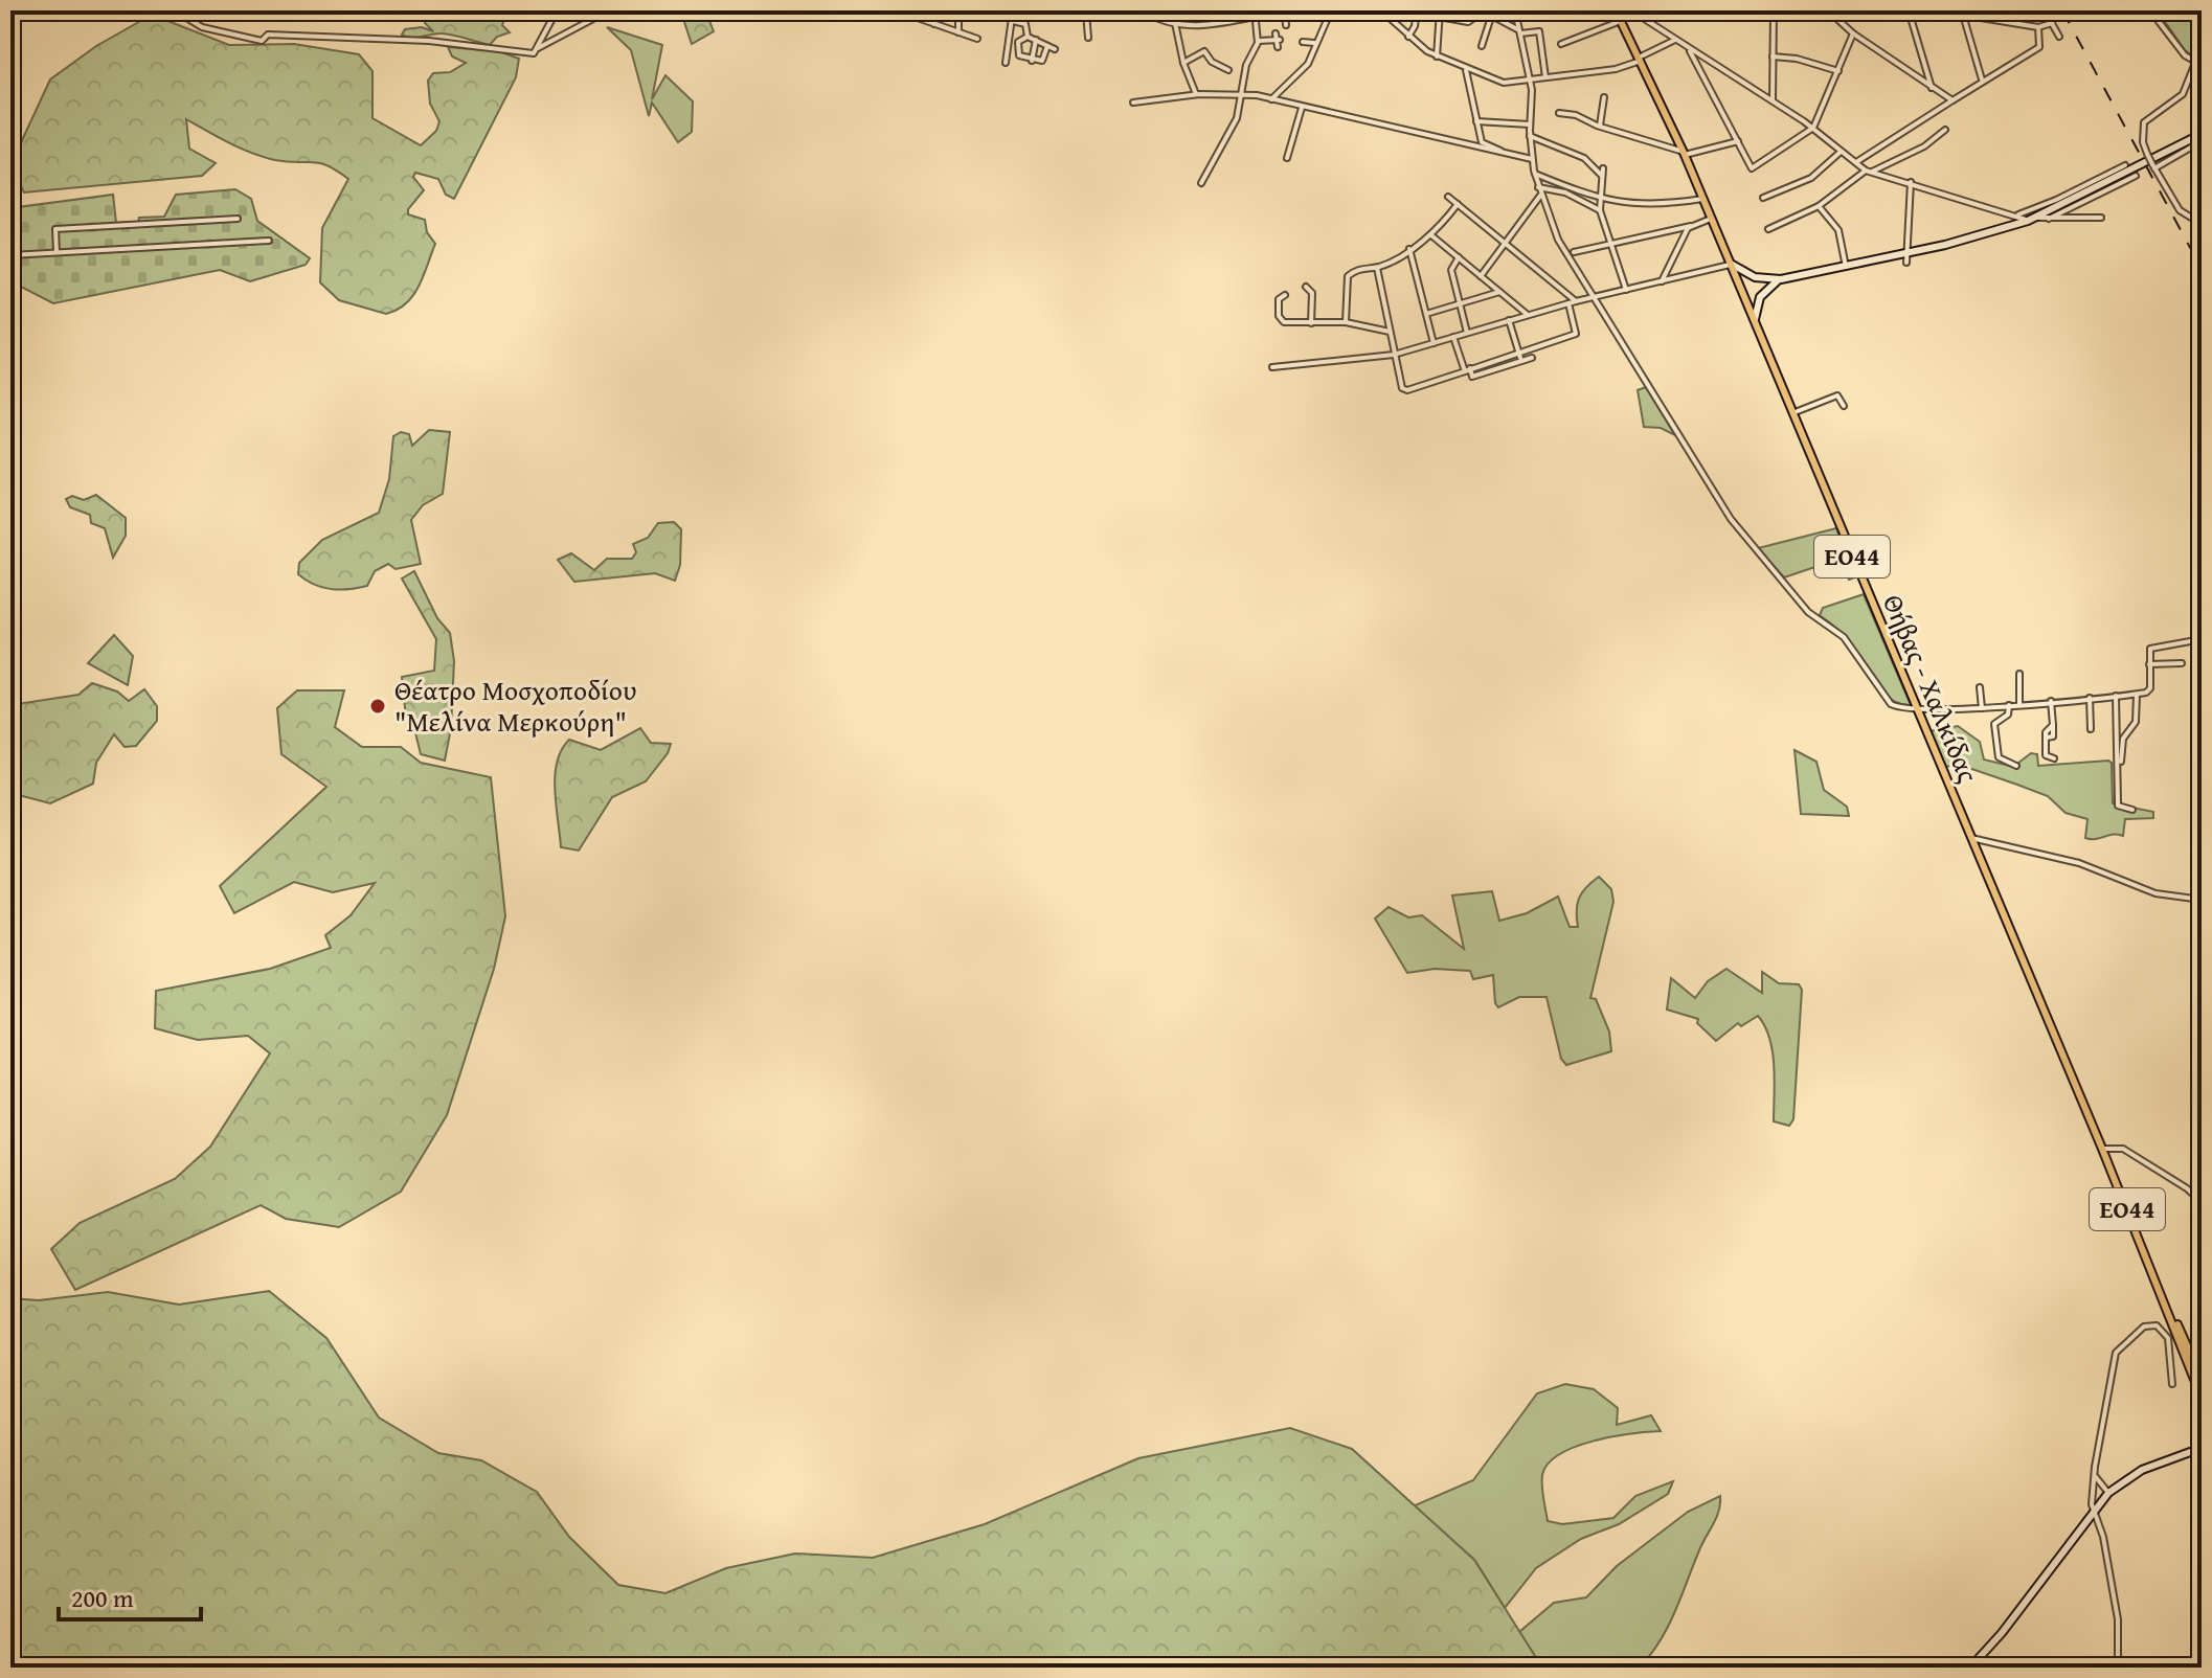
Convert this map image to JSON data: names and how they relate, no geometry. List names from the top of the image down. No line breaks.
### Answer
{"streets":{"main road":["ΕΟ44","Θήβας - Χαλκίδας"]},"places":["Θέατρο Μοσχοποδίου \"Μελίνα Μερκούρη\""],"scale_bar":"200 m"}
